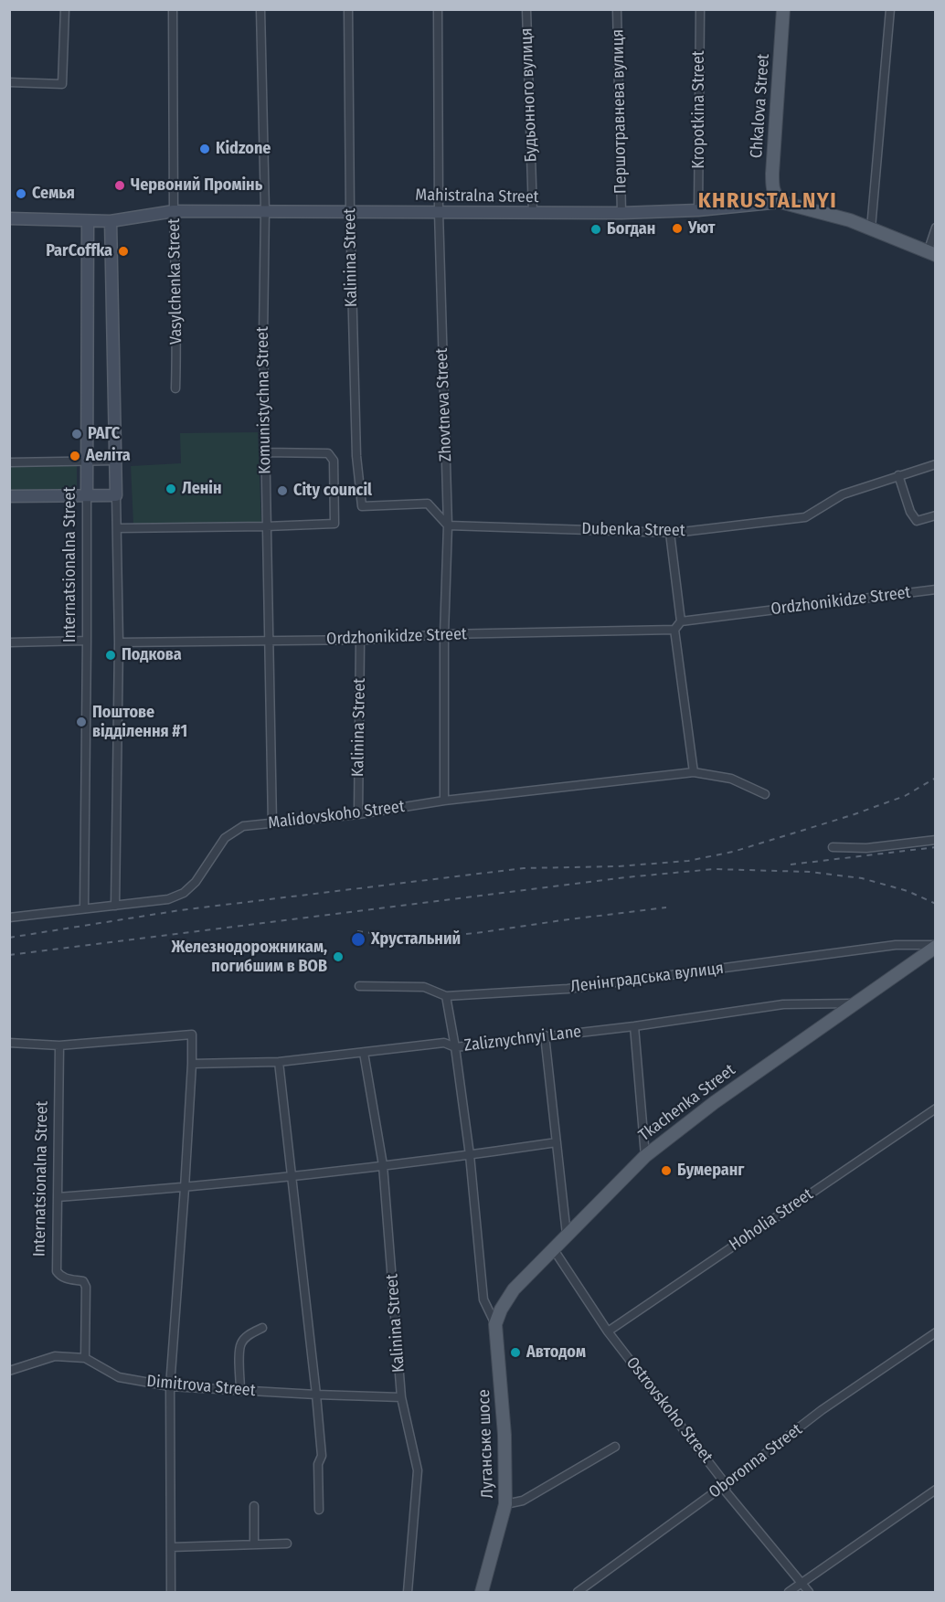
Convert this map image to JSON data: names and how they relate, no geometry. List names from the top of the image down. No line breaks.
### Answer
{"streets":{"main road":["Chkalova Street","Mahistralna Street","Tkachenka Street","Луганське шосе"],"street":["Будьонного вулиця","Kropotkina Street","Першотравнева вулиця","Kalinina Street","Vasylchenka Street","Komunistychna Street","Zhovtneva Street","Dubenka Street","Internatsionalna Street","Ordzhonikidze Street","Malidovskoho Street","Ленінградська вулиця","Zaliznychnyi Lane","Hoholia Street","Dimitrova Street","Ostrovskoho Street","Oboronna Street"]},"crossings":[["Будьонного вулиця","Mahistralna Street"],["Chkalova Street","Mahistralna Street"],["Kropotkina Street","Mahistralna Street"],["Першотравнева вулиця","Mahistralna Street"],["Mahistralna Street","Kalinina Street"],["Mahistralna Street","Vasylchenka Street"],["Mahistralna Street","Komunistychna Street"],["Mahistralna Street","Zhovtneva Street"],["Mahistralna Street","Internatsionalna Street"],["Kalinina Street","Zhovtneva Street"],["Kalinina Street","Dubenka Street"],["Kalinina Street","Ordzhonikidze Street"],["Kalinina Street","Malidovskoho Street"],["Kalinina Street","Zaliznychnyi Lane"],["Kalinina Street","Dimitrova Street"],["Komunistychna Street","Ordzhonikidze Street"],["Komunistychna Street","Malidovskoho Street"],["Zhovtneva Street","Dubenka Street"],["Zhovtneva Street","Ordzhonikidze Street"],["Zhovtneva Street","Malidovskoho Street"],["Internatsionalna Street","Malidovskoho Street"],["Internatsionalna Street","Dimitrova Street"],["Ленінградська вулиця","Tkachenka Street"],["Zaliznychnyi Lane","Tkachenka Street"],["Tkachenka Street","Ostrovskoho Street"],["Tkachenka Street","Луганське шосе"],["Hoholia Street","Ostrovskoho Street"],["Ostrovskoho Street","Oboronna Street"]],"districts":["KHRUSTALNYI"],"places":["Kidzone","Червоний Промінь","Семья","Уют","Богдан","ParCoffka","РАГС","Аеліта","Ленін","City council","Подкова","Поштове відділення #1","Хрустальний","Железнодорожникам, погибшим в ВОВ","Бумеранг","Автодом"]}
